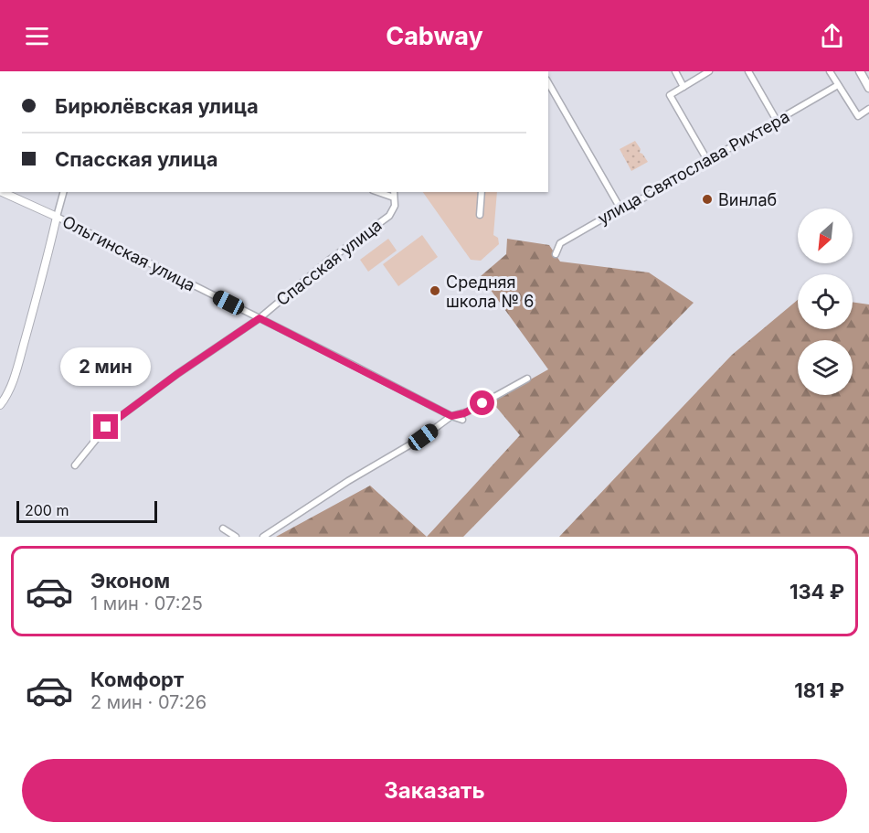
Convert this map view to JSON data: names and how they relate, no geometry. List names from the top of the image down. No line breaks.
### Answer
{"streets":{"street":["улица Святослава Рихтера","Ольгинская улица","Спасская улица"]},"crossings":[["Ольгинская улица","Спасская улица"]],"places":["Винлаб","Средняя школа № 6"],"scale_bar":"200 m","north":"bottom left","page":{"header":"Cabway","banner":["Бирюлёвская улица","Спасская улица"],"bubble":"2 мин","scale":"200 m","list":[{"name":"Эконом","note":"1 мин · 07:25","value":"134 ₽"},{"name":"Комфорт","note":"2 мин · 07:26","value":"181 ₽"}],"buttons":"Заказать"}}
